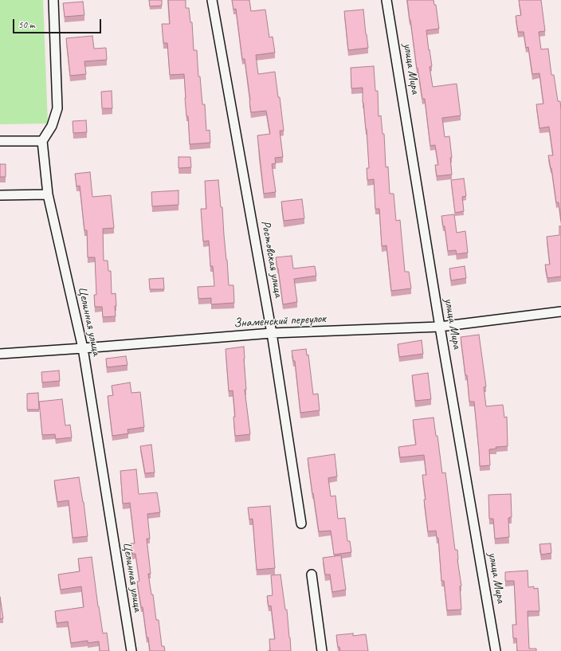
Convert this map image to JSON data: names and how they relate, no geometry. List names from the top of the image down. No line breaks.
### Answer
{"streets":{"street":["улица Мира","Ростовская улица","Целинная улица","Знаменский переулок"]},"crossings":[["улица Мира","Знаменский переулок"],["Ростовская улица","Знаменский переулок"],["Целинная улица","Знаменский переулок"]],"scale_bar":"50 m"}
